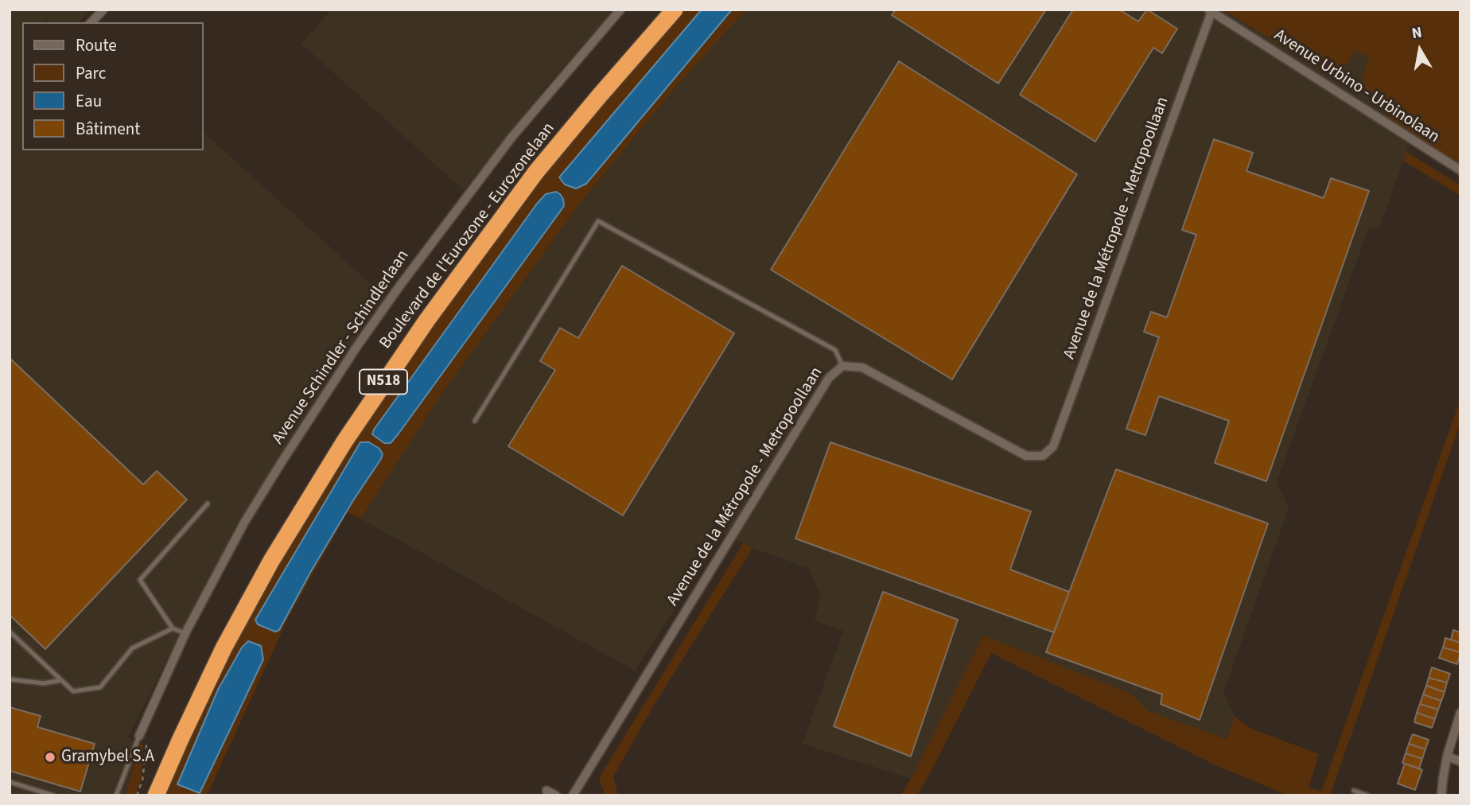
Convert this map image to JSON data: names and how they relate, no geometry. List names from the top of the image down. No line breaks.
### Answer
{"streets":{"highway":["Boulevard de l'Eurozone - Eurozonelaan","N518"],"street":["Avenue Urbino - Urbinolaan","Avenue de la Métropole - Metropoollaan","Avenue Schindler - Schindlerlaan"]},"crossings":[["Avenue Urbino - Urbinolaan","Avenue de la Métropole - Metropoollaan"]],"places":["Gramybel S.A"],"legend":["Route","Parc","Eau","Bâtiment"],"north":"top"}
